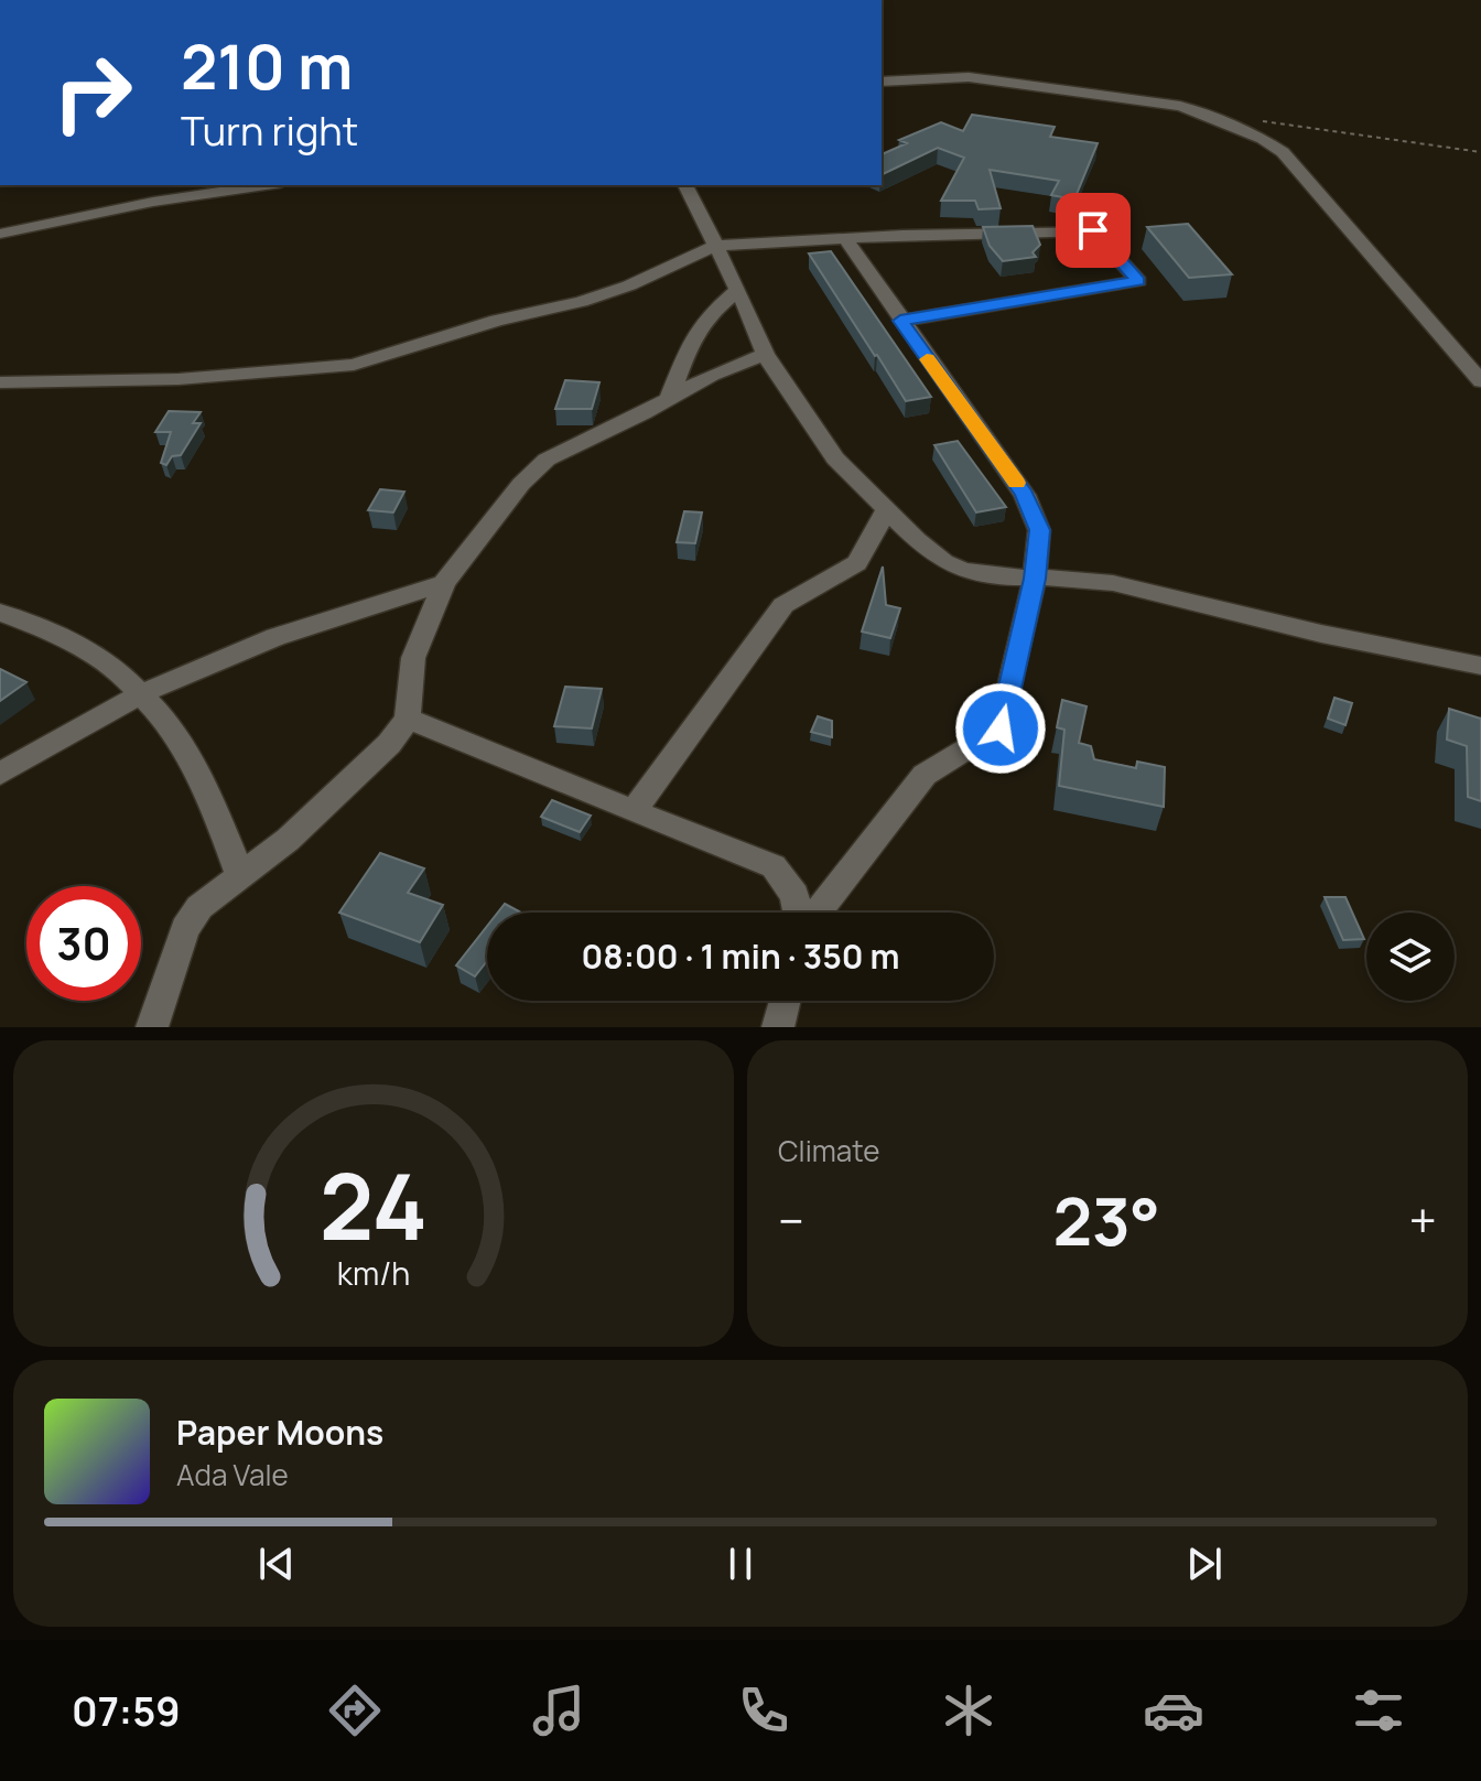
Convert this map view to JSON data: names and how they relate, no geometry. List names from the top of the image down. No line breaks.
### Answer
{"page":{"turn":["210 m","Turn right"],"limit":"30","trip":"08:00 · 1 min · 350 m","tile":"Climate","heat":["−","23°","+"],"song":["Paper Moons","Ada Vale"],"tabs":"07:59","gauge":["24","km/h"]}}
